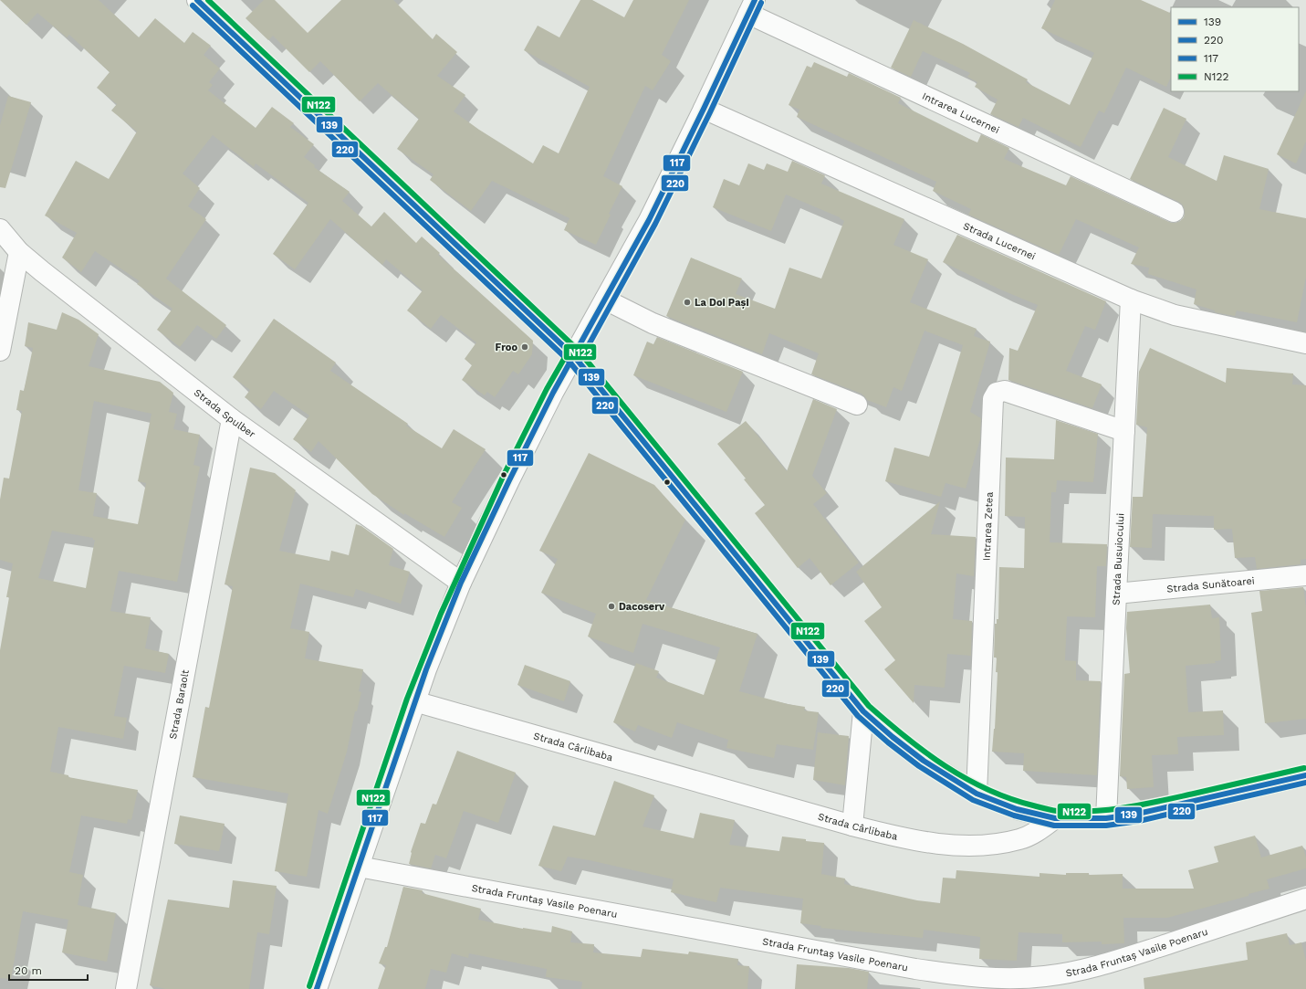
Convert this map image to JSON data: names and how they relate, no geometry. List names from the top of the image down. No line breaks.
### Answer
{"streets":{"street":["Intrarea Lucernei","Strada Lucernei","Strada Spulber","Intrarea Zetea","Strada Busuiocului","Strada Sunătoarei","Strada Baraolt","Strada Cârlibaba","Strada Fruntaș Vasile Poenaru"]},"crossings":[["Strada Lucernei","Strada Busuiocului"],["Strada Spulber","Strada Baraolt"],["Intrarea Zetea","Strada Busuiocului"],["Strada Busuiocului","Strada Sunătoarei"]],"places":["La Doi Pași","Froo","Dacoserv"],"lines":["transit line 139","transit line 117","transit line N122","transit line 220"],"legend":["139","220","117","N122"],"scale_bar":"20 m"}
